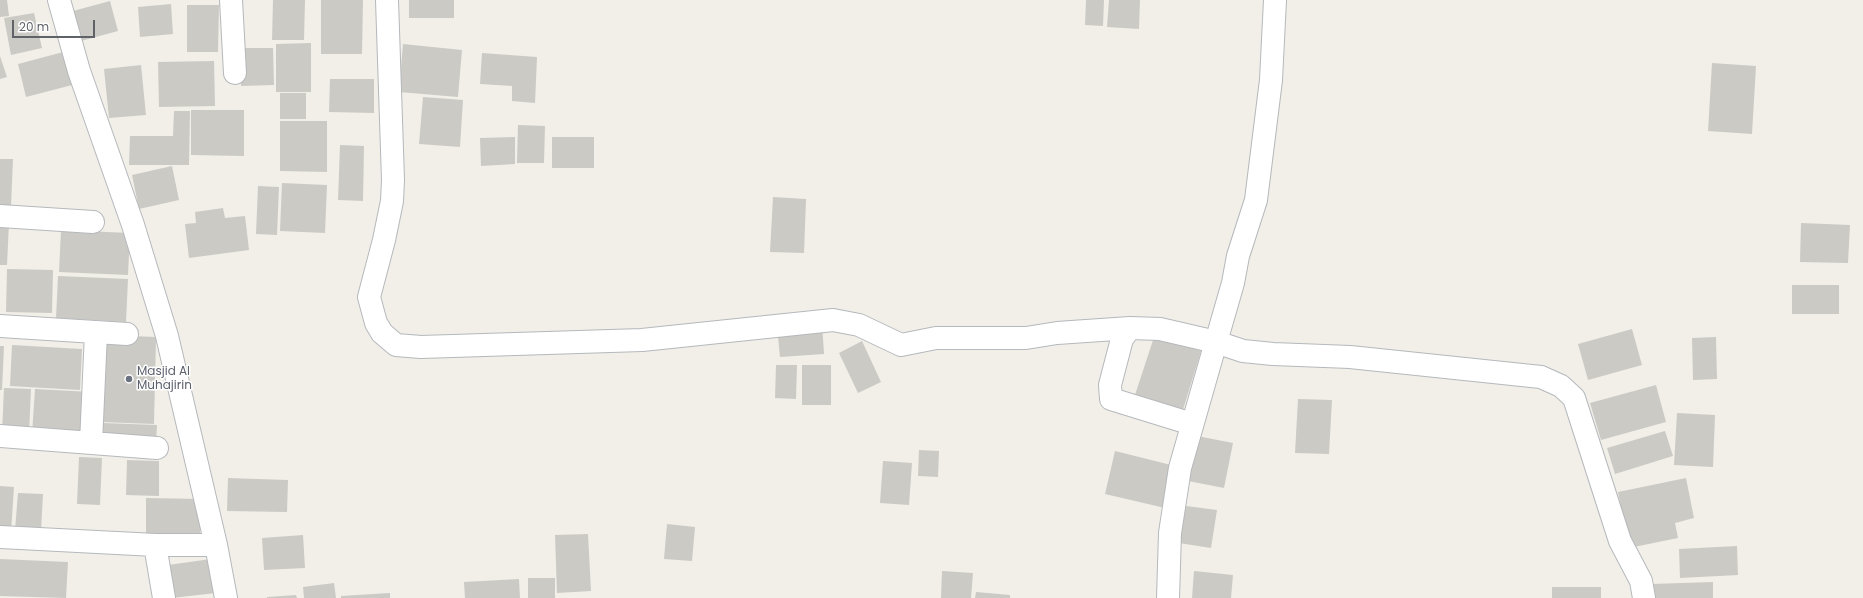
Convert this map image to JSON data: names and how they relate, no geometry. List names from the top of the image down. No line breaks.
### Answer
{"places":["Masjid Al Muhajirin"],"scale_bar":"20 m"}
